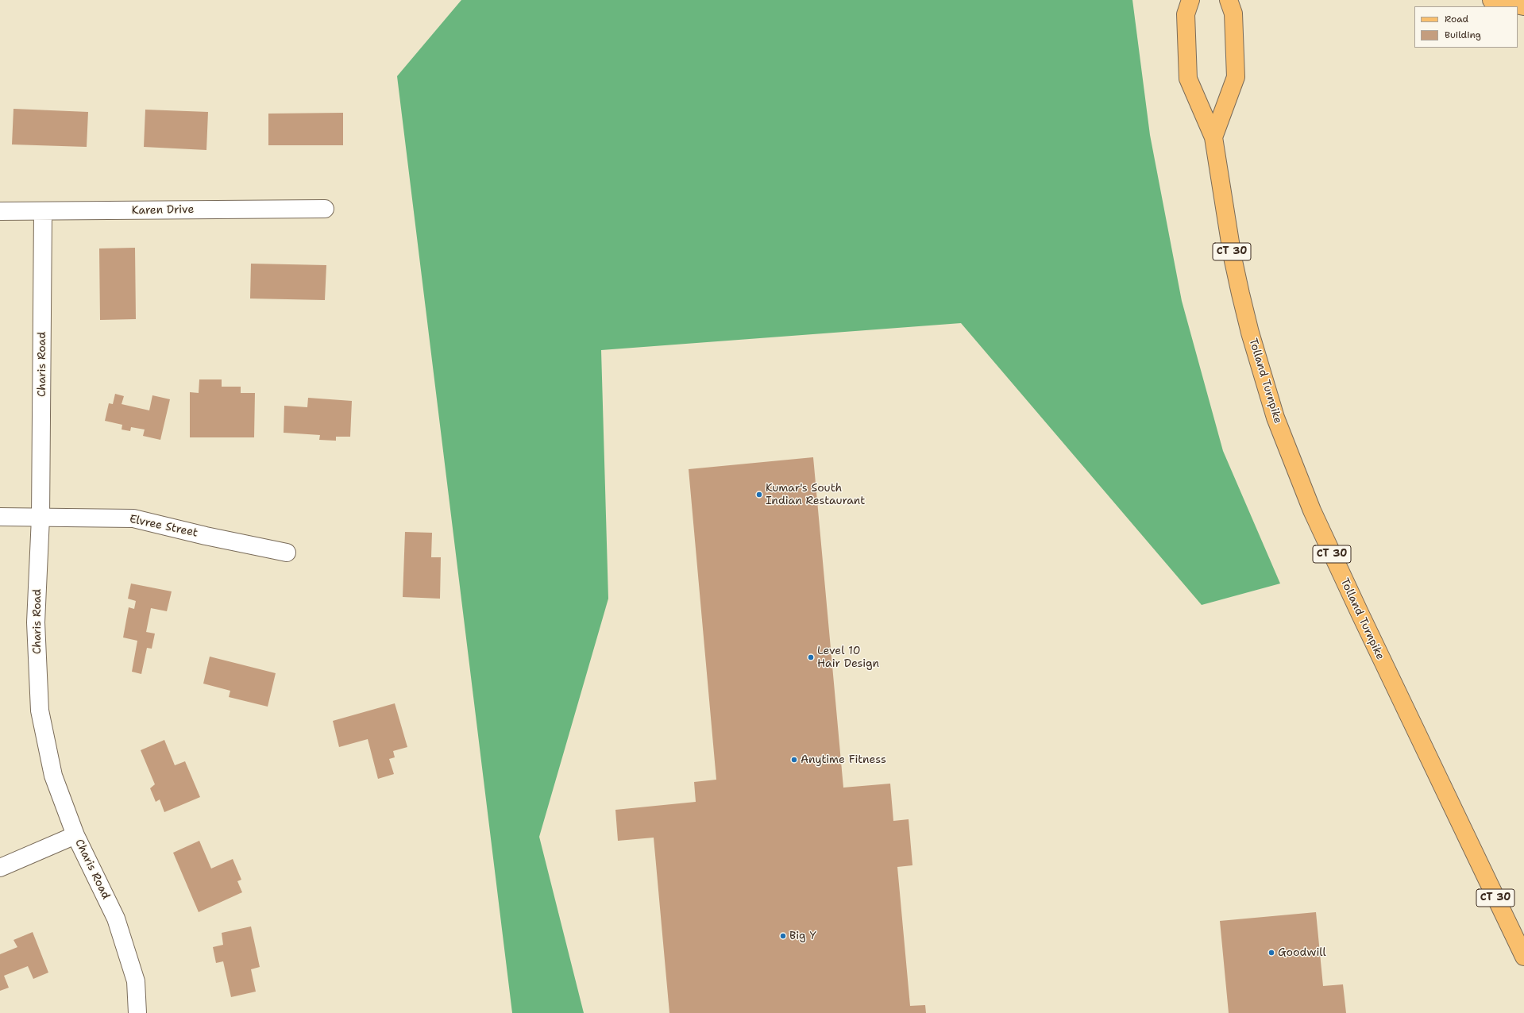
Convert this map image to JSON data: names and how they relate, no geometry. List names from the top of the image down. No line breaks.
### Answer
{"streets":{"main road":["CT 30","Tolland Turnpike"],"street":["Karen Drive","Charis Road","Elvree Street"]},"crossings":[["Karen Drive","Charis Road"],["Charis Road","Elvree Street"]],"places":["Kumar's South Indian Restaurant","Level 10 Hair Design","Anytime Fitness","Big Y","Goodwill"],"legend":["Road","Building"]}
